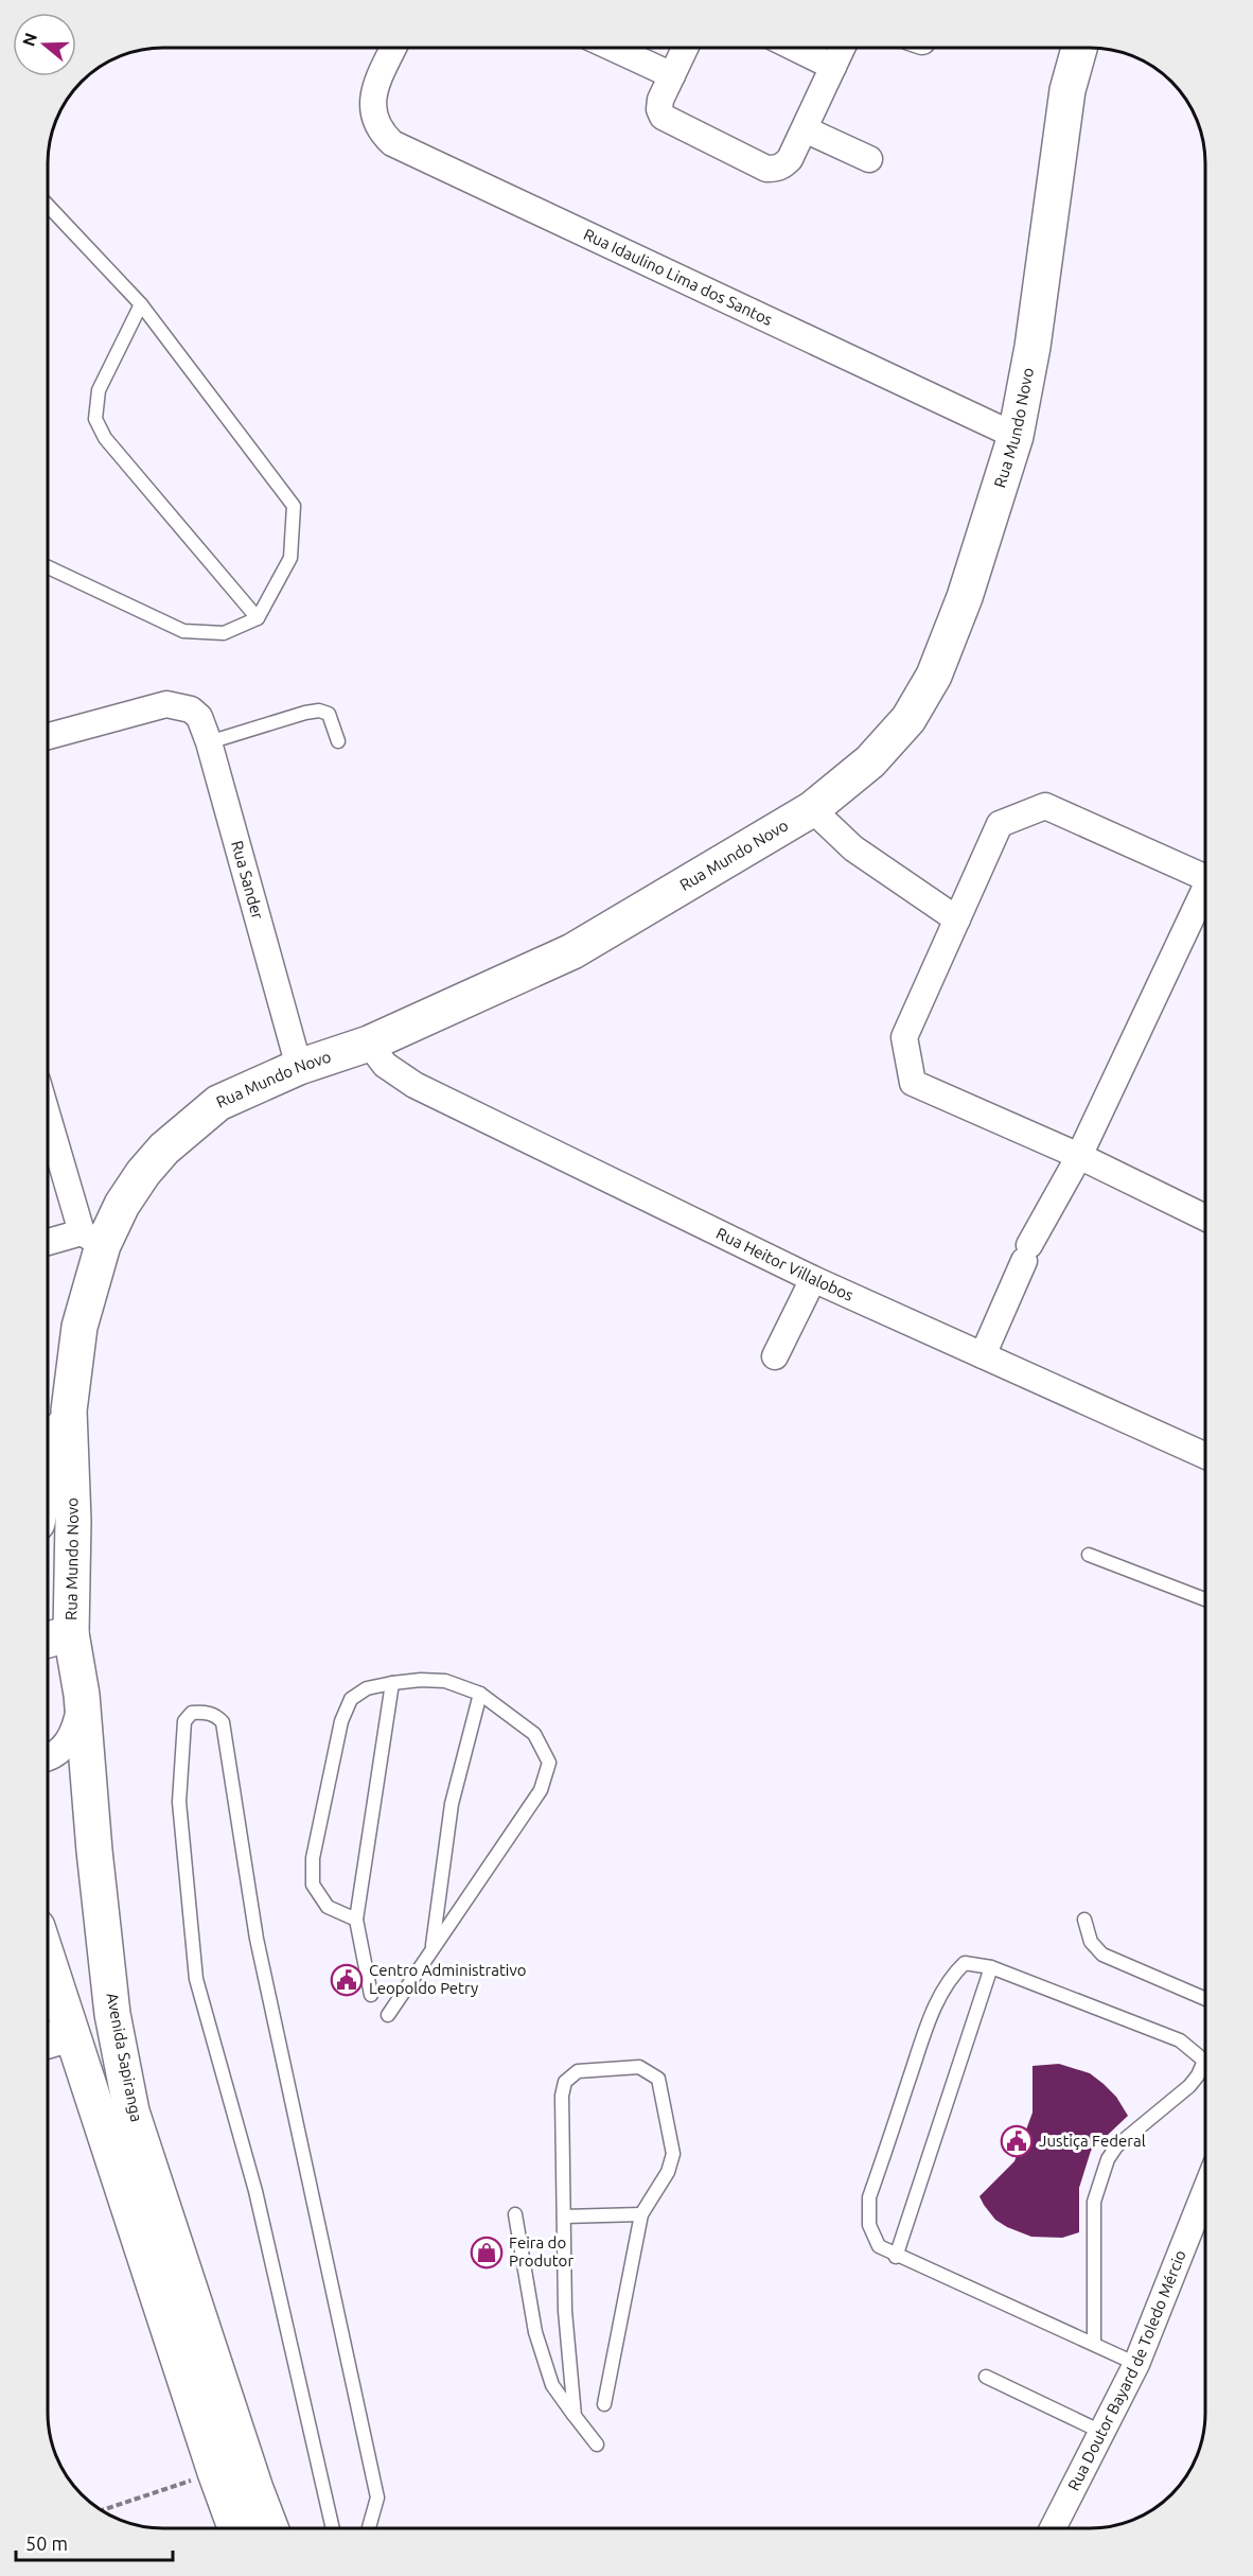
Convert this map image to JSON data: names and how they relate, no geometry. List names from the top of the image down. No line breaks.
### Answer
{"streets":{"main road":["Rua Mundo Novo","Avenida Sapiranga"],"street":["Rua Idaulino Lima dos Santos","Rua Sander","Rua Heitor Villalobos","Rua Doutor Bayard de Toledo Mércio"]},"crossings":[["Rua Idaulino Lima dos Santos","Rua Mundo Novo"],["Rua Mundo Novo","Rua Sander"],["Rua Mundo Novo","Rua Heitor Villalobos"],["Rua Mundo Novo","Avenida Sapiranga"]],"places":{"public building":["Centro Administrativo Leopoldo Petry","Justiça Federal"],"shop":["Feira do Produtor"]},"scale_bar":"50 m","north":"left"}
